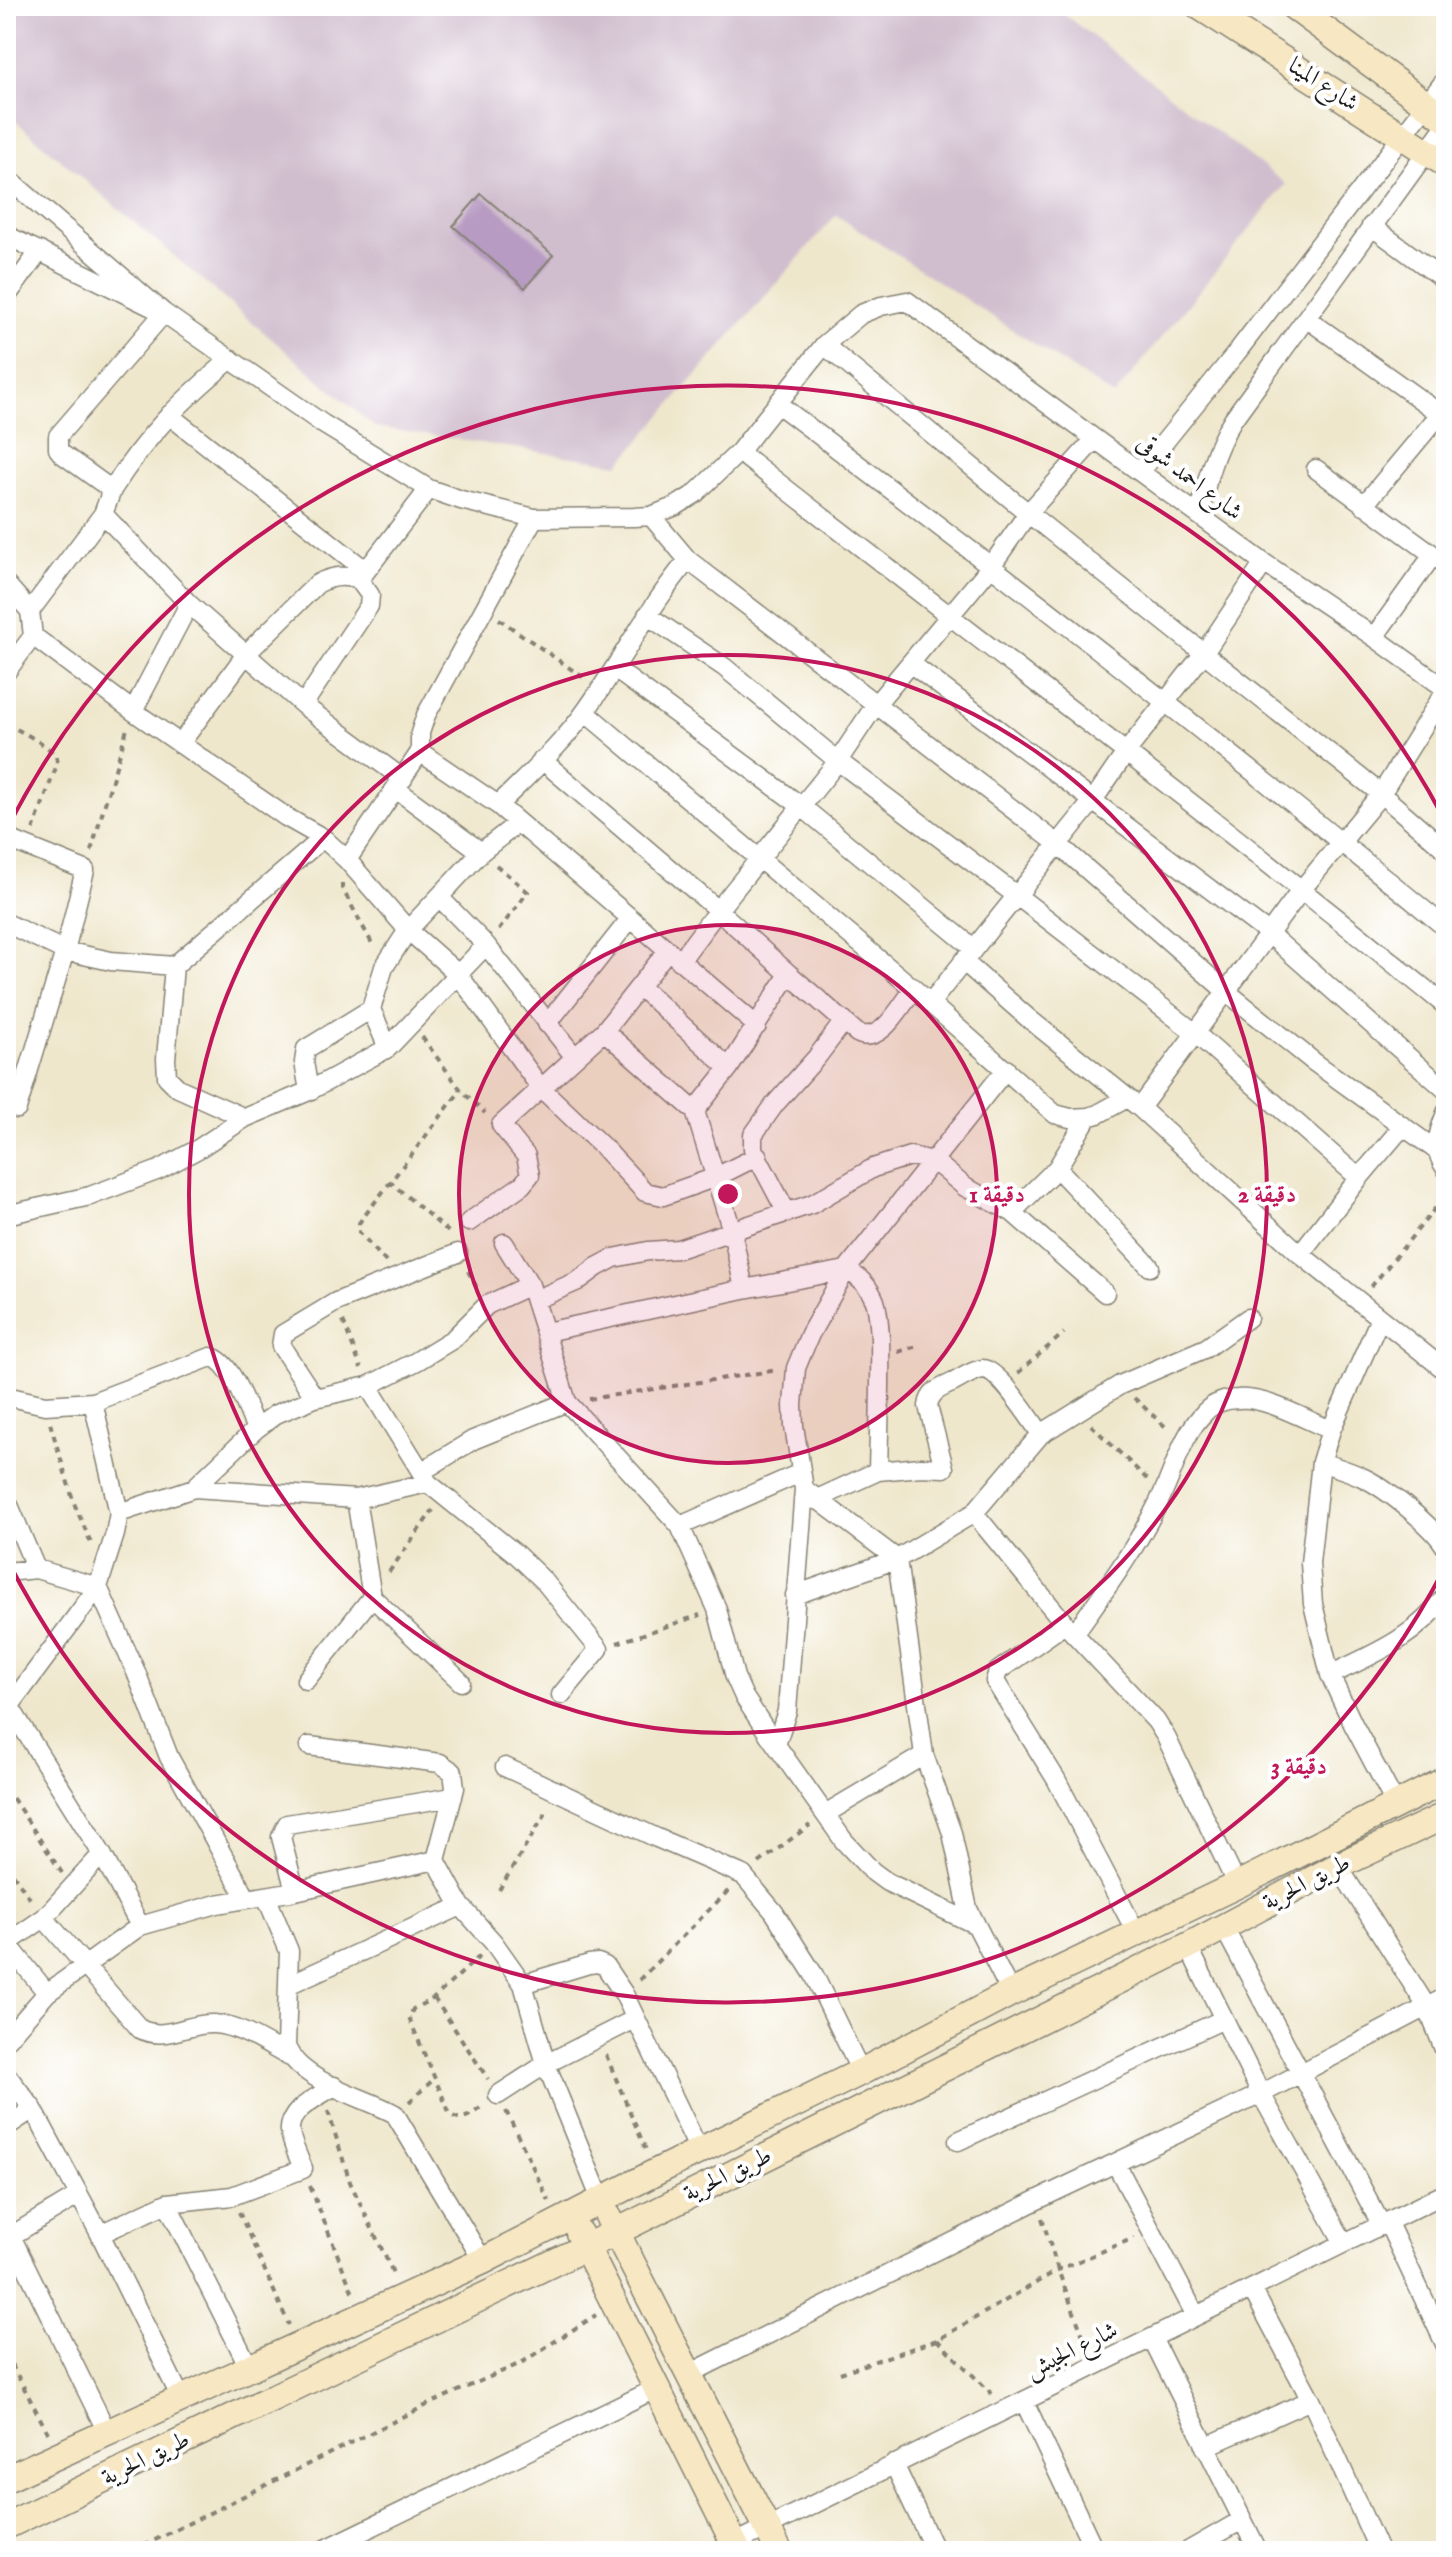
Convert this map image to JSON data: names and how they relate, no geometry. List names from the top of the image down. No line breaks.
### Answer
{"streets":{"main road":["شارع المينا","طريق الحرية"],"street":["شارع احمد شوقى","شارع الجيش"]},"rings":["1 دقيقة","2 دقيقة","3 دقيقة"]}
